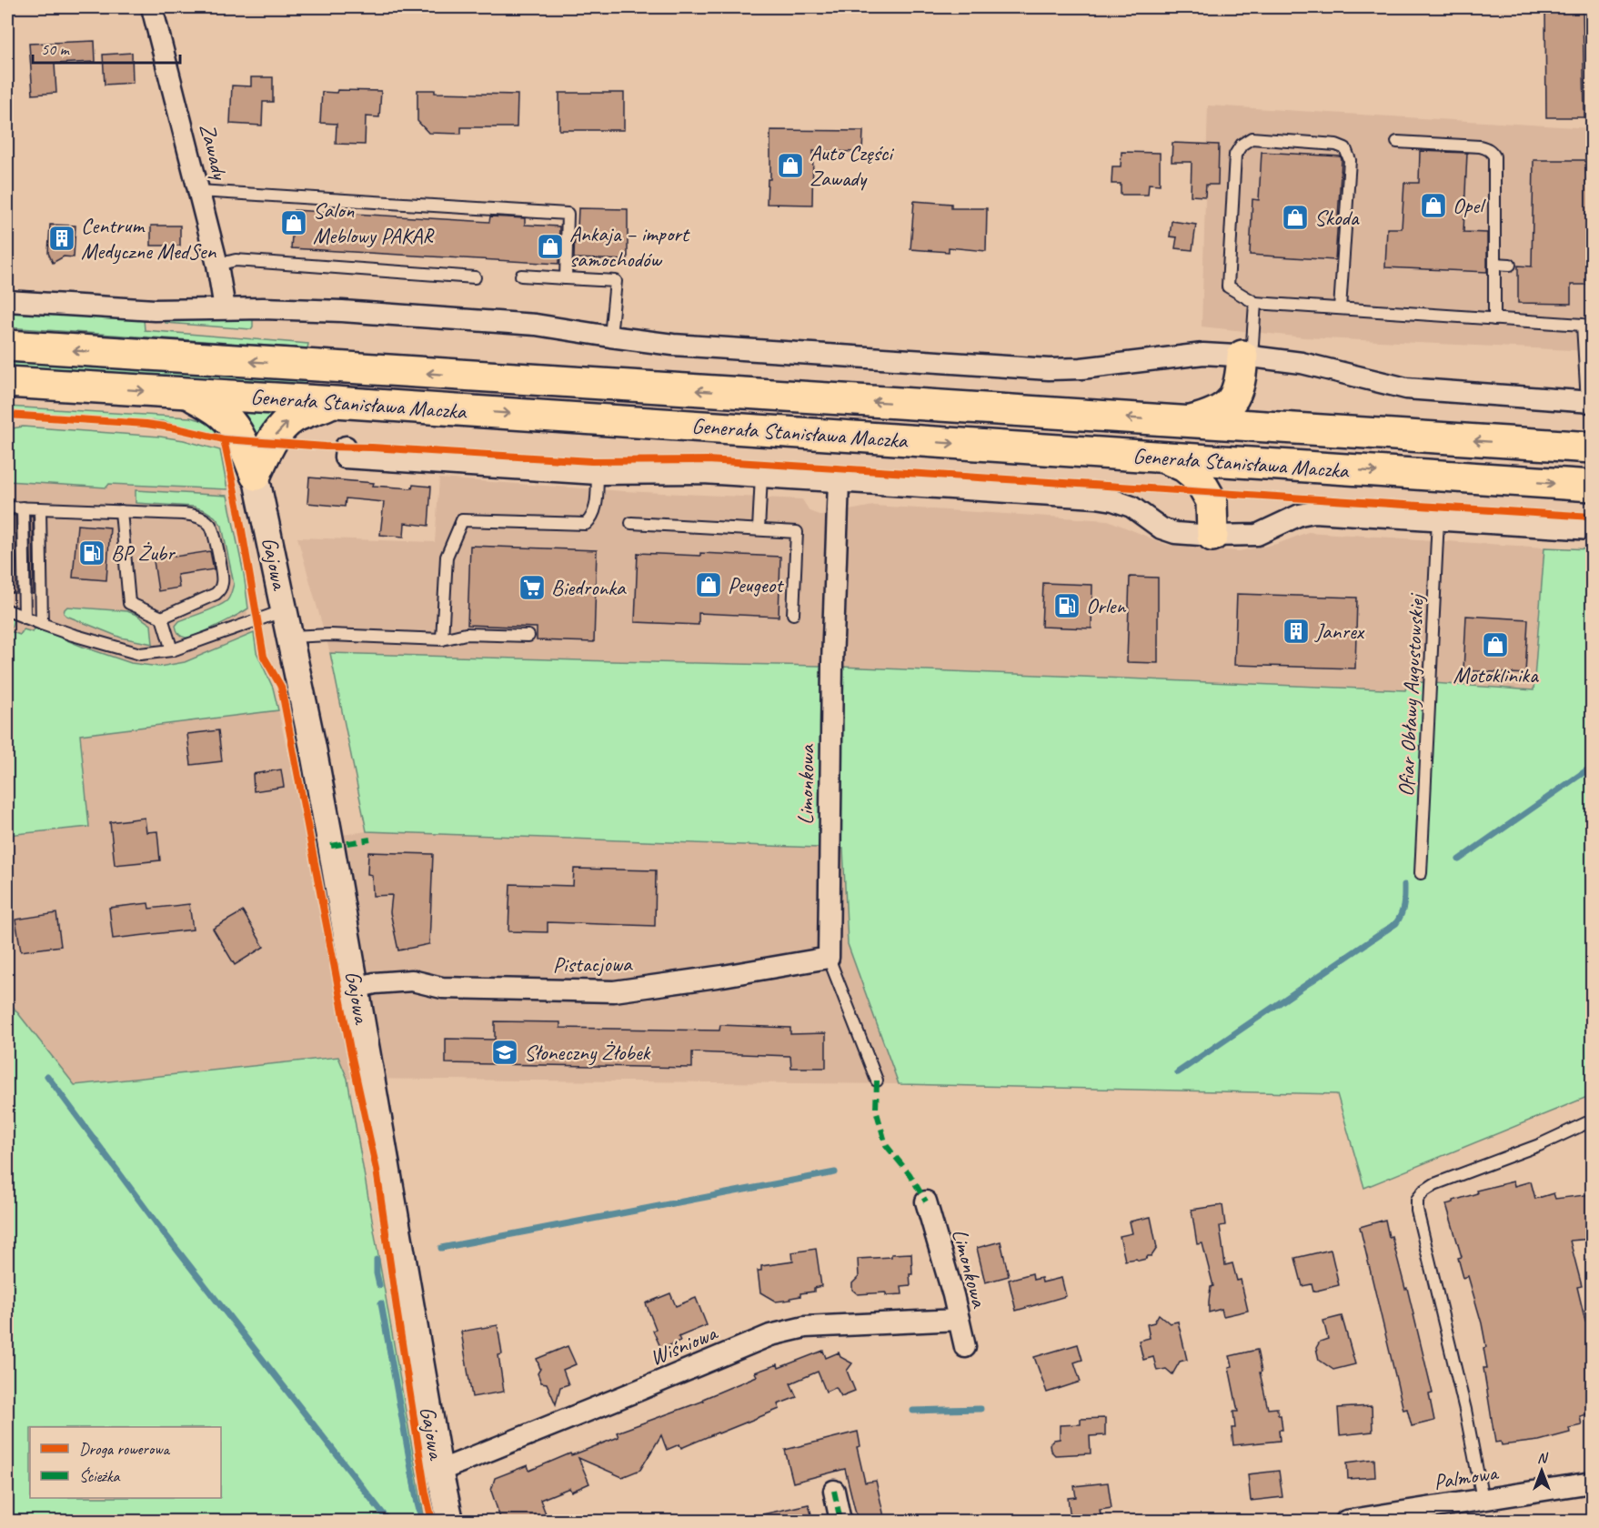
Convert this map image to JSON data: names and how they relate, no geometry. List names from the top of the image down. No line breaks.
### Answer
{"streets":{"highway":["Generała Stanisława Maczka"],"street":["Zawady","Gajowa","Limonkowa","Pistacjowa","Wiśniowa","Palmowa"],"lane":["Ofiar Obławy Augustowskiej"]},"crossings":[["Gajowa","Pistacjowa"],["Gajowa","Wiśniowa"],["Limonkowa","Pistacjowa"],["Limonkowa","Wiśniowa"]],"places":{"shop":["Auto Części Zawady","Opel","Skoda","Salon Meblowy PAKAR","Ankaja – import samochodów","Peugeot","Motoklinika"],"building":["Centrum Medyczne MedSen","Janrex"],"fuel station":["BP Żubr","Orlen"],"supermarket":["Biedronka"],"school or university":["Słoneczny Żłobek"]},"legend":["Droga rowerowa","Ścieżka"],"scale_bar":"50 m","north":"top"}
